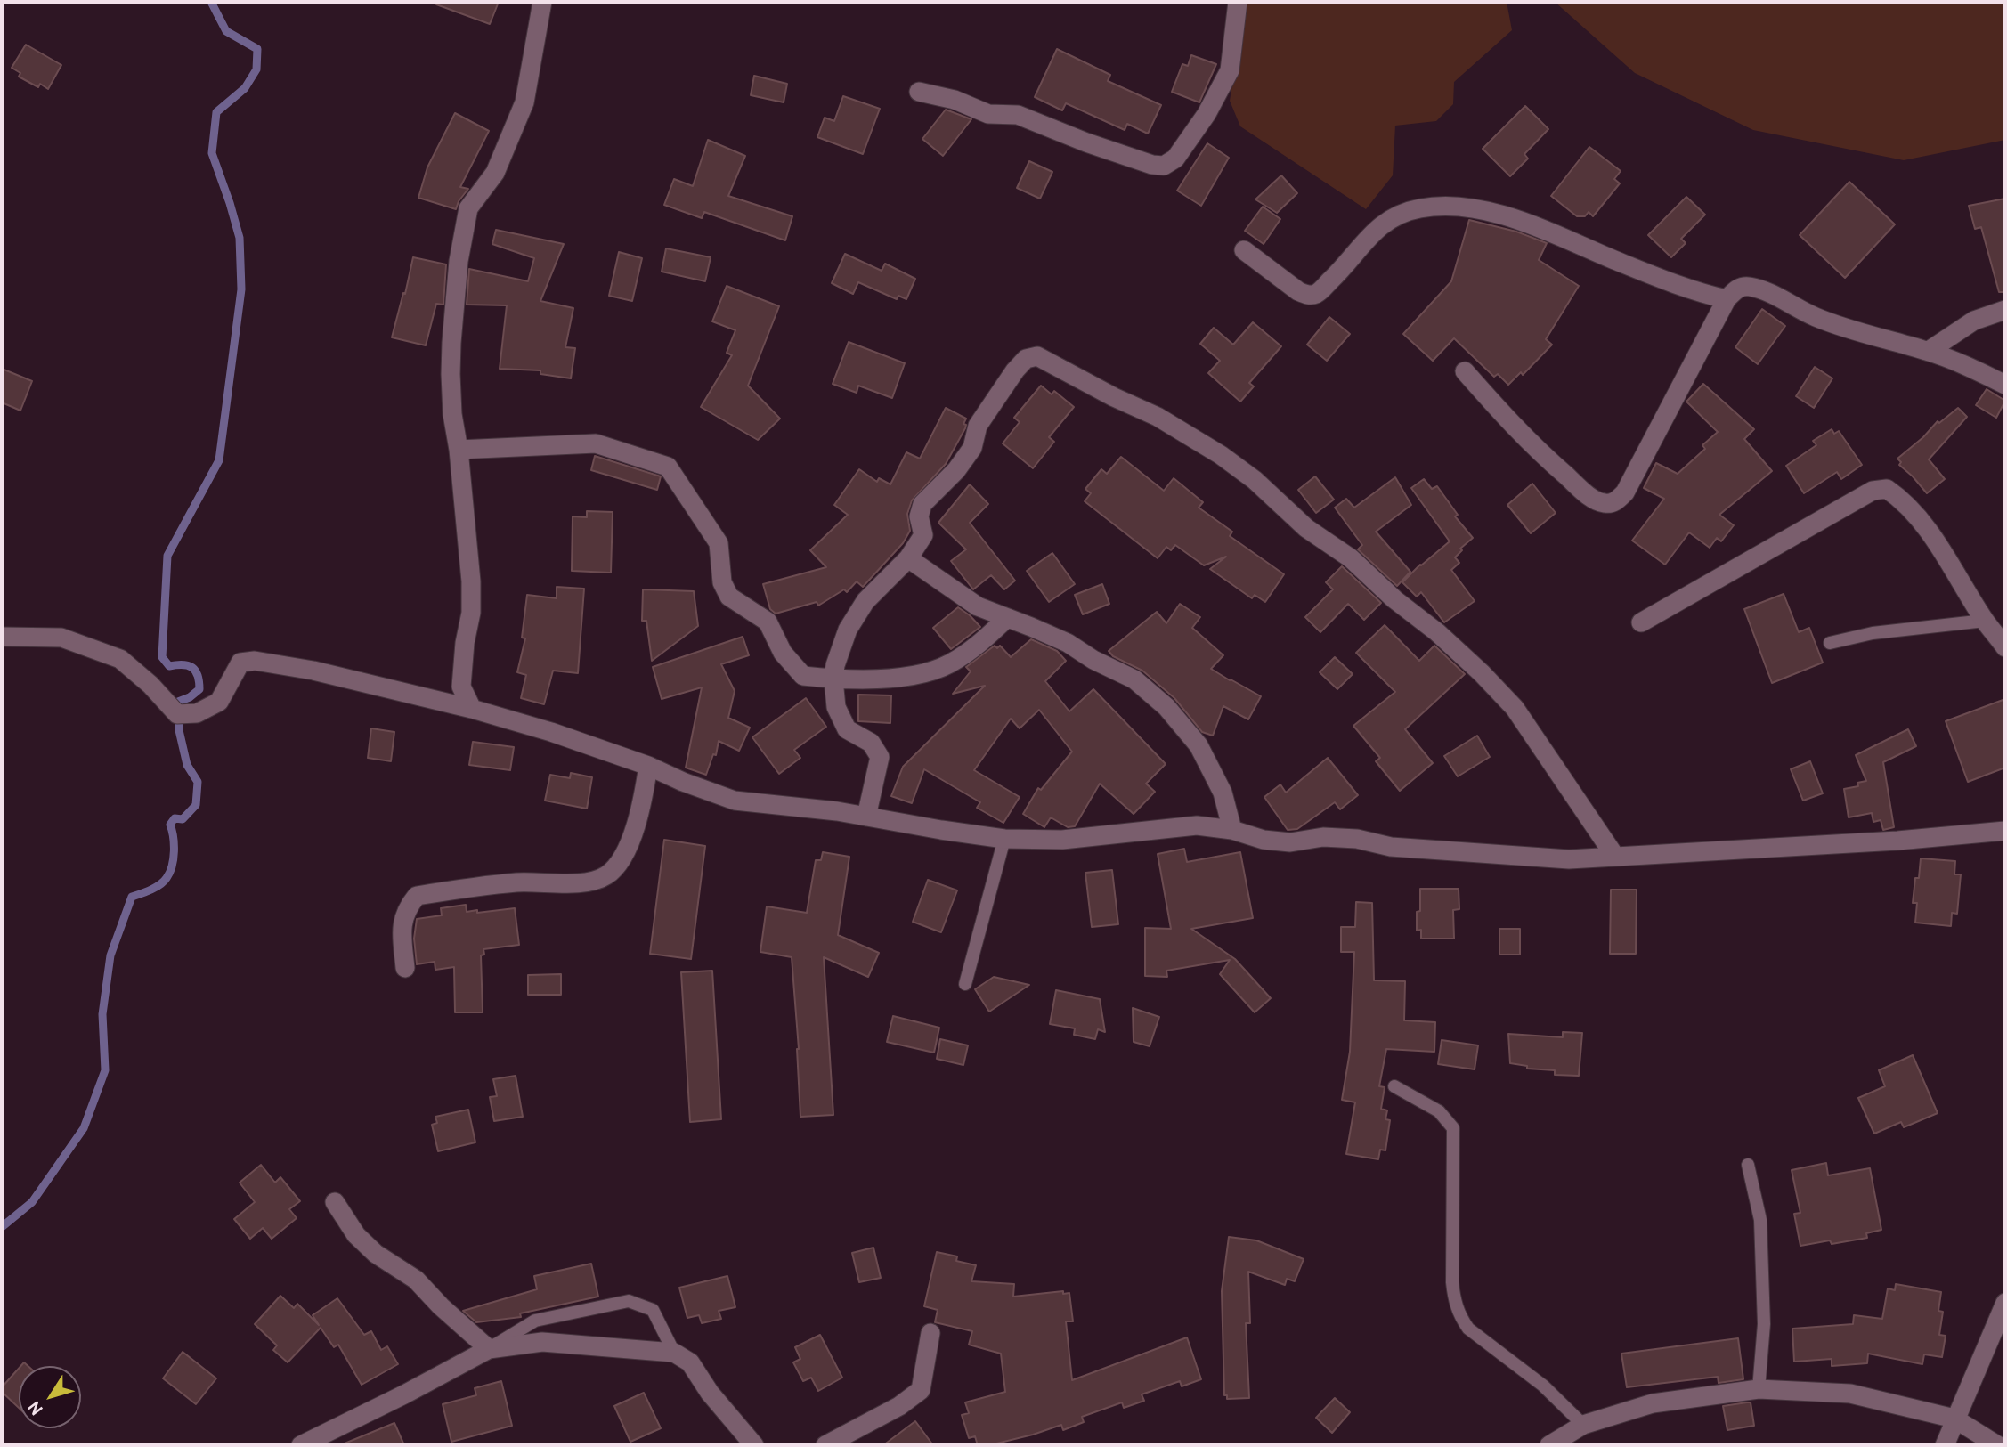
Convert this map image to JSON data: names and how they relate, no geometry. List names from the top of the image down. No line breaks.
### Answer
{"north":"bottom left"}
